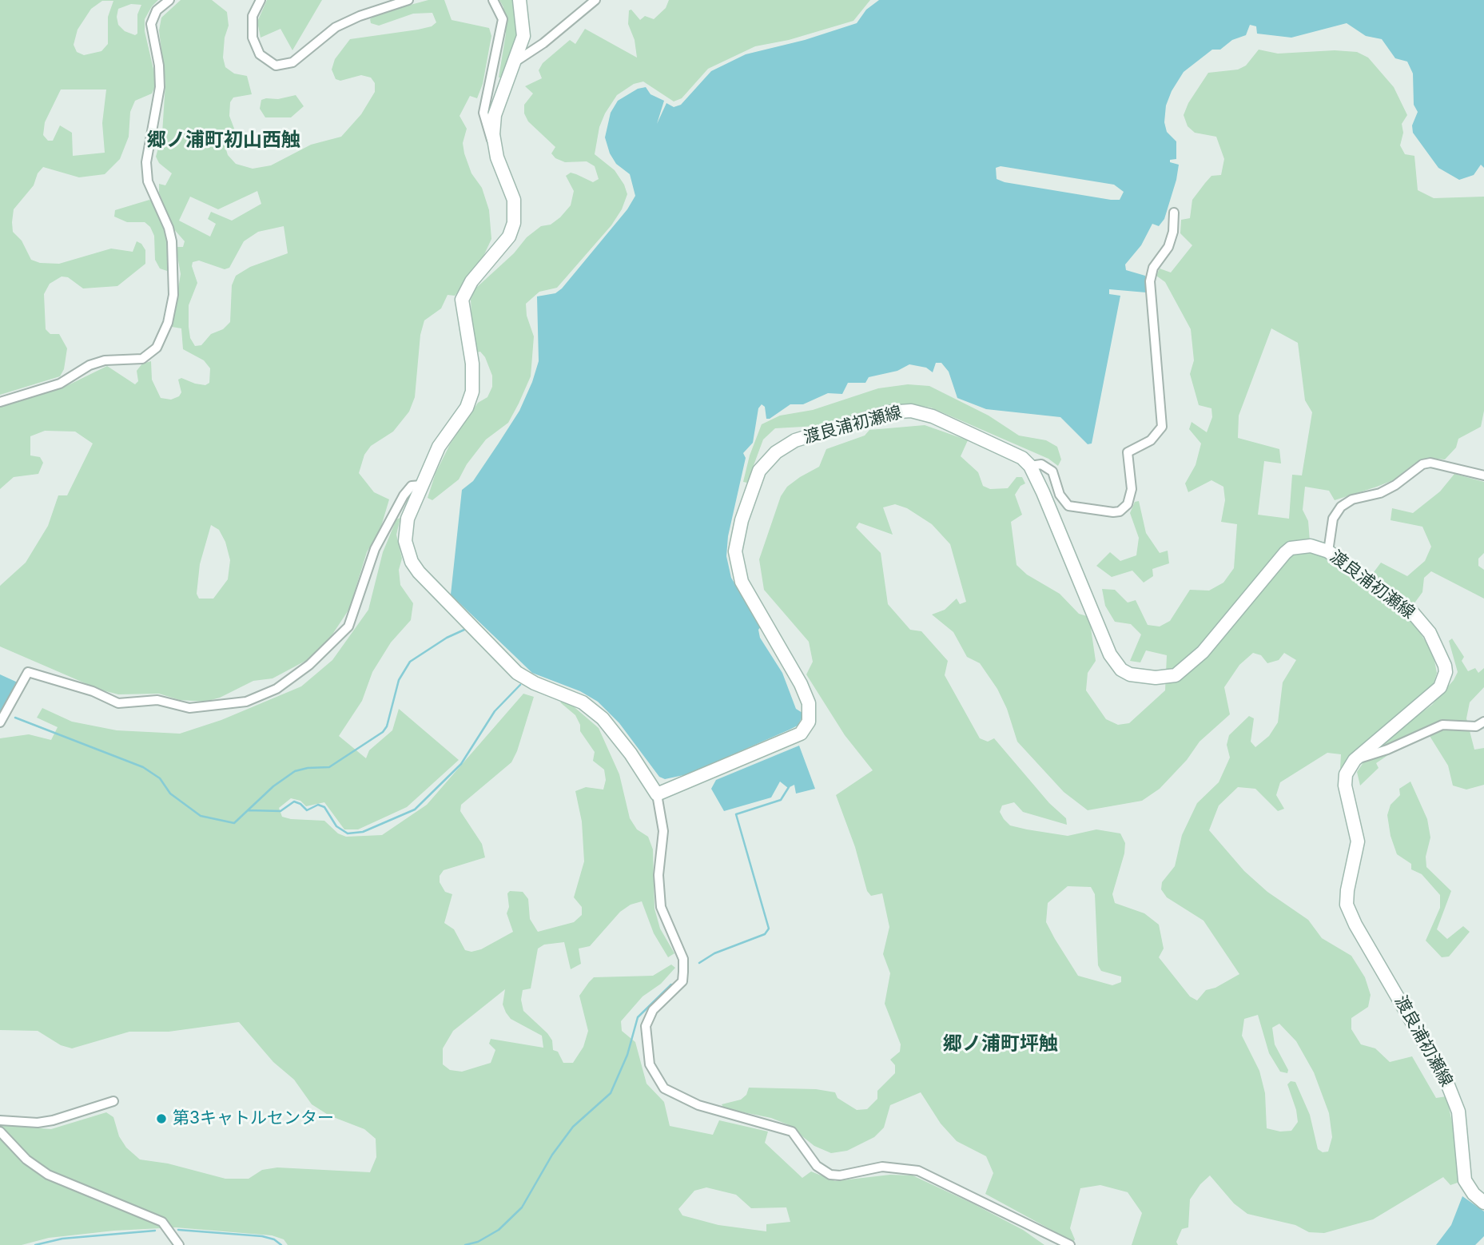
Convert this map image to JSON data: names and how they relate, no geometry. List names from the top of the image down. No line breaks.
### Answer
{"streets":{"main road":["渡良浦初瀬線"]},"districts":["郷ノ浦町初山西触","郷ノ浦町坪触"],"places":["第3キャトルセンター"]}
